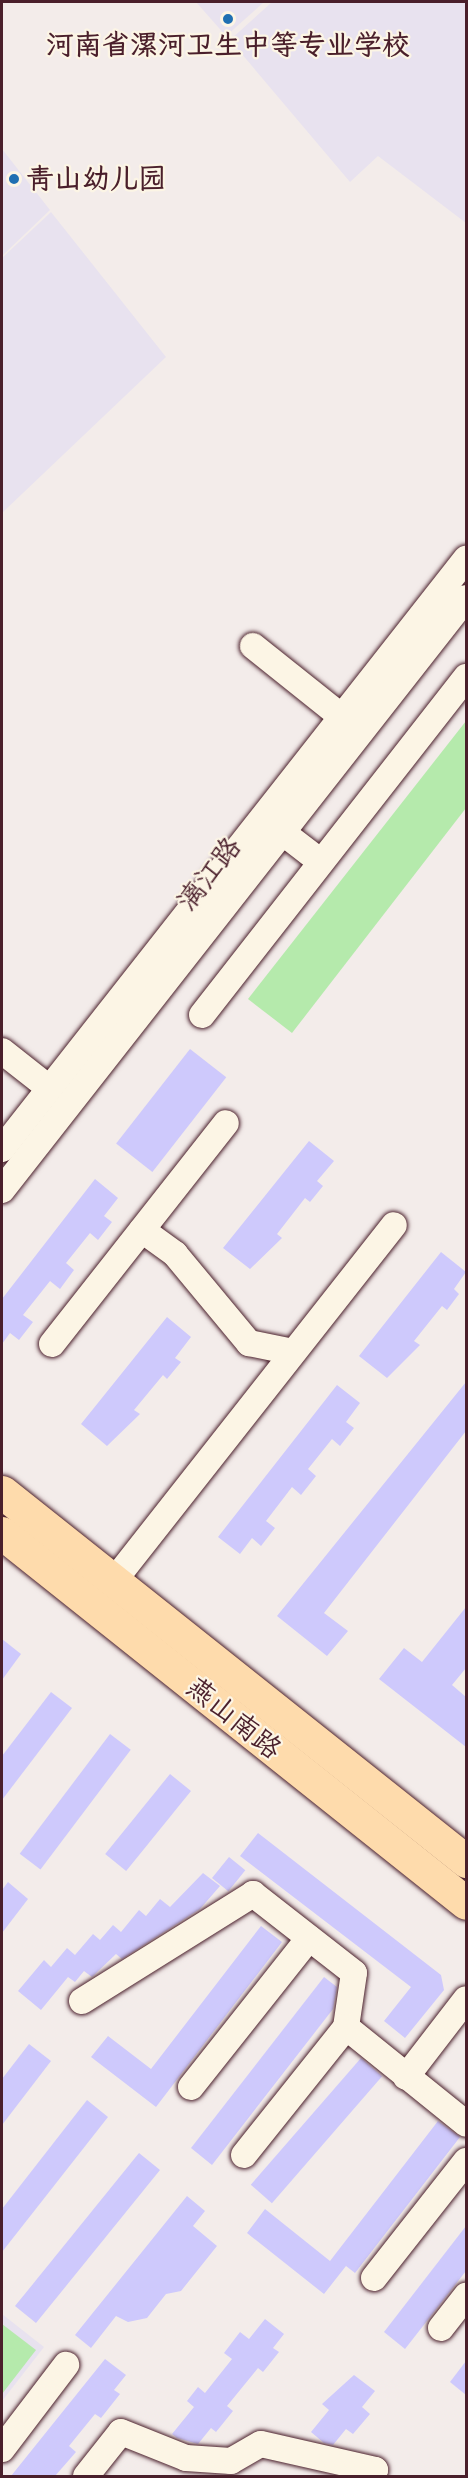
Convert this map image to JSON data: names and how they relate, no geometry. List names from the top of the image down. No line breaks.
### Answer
{"streets":{"main road":["燕山南路"],"street":["漓江路"]},"places":["河南省漯河卫生中等专业学校","青山幼儿园"]}
